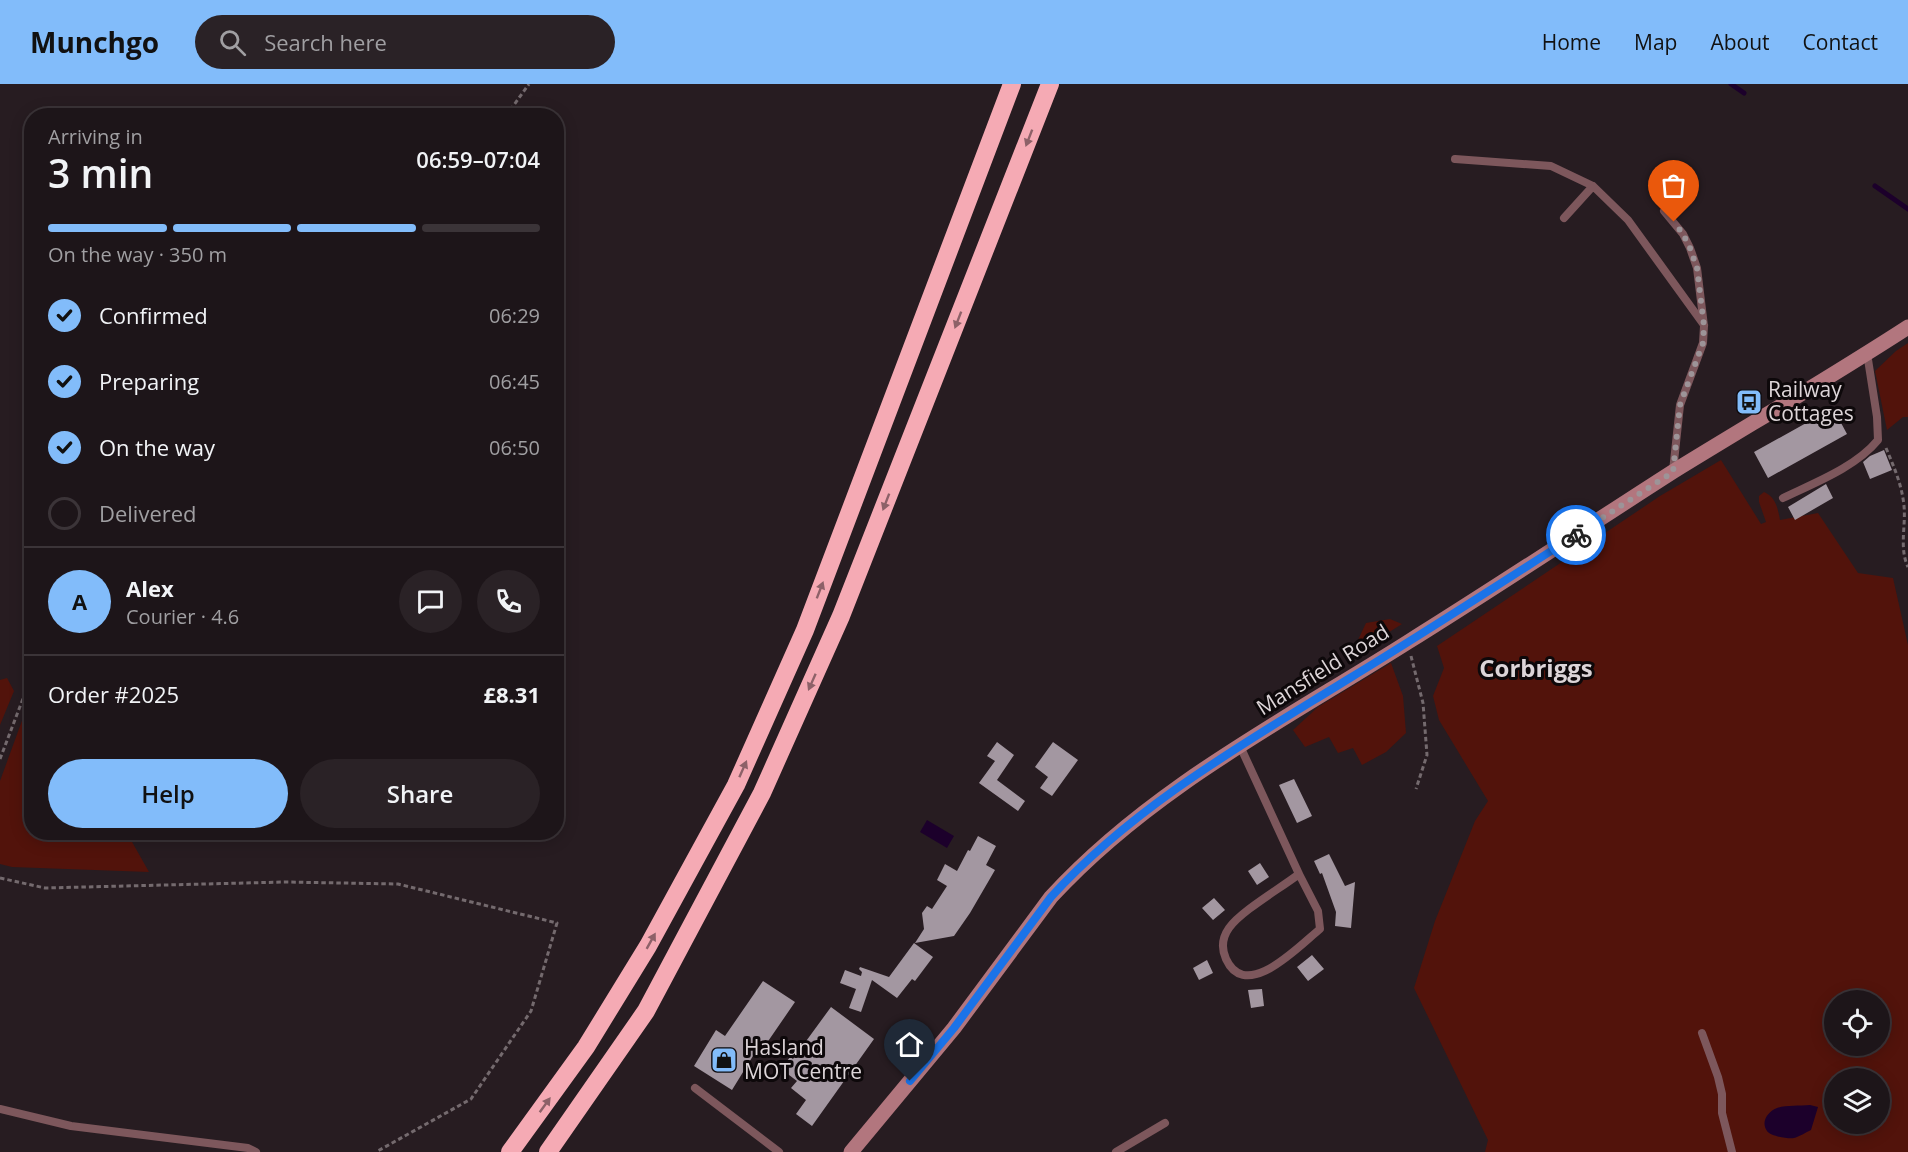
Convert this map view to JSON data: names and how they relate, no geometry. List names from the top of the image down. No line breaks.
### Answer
{"streets":{"main road":["Mansfield Road"]},"districts":["Corbriggs"],"places":{"bus stop":["Railway Cottages"],"shop":["Hasland MOT Centre"]},"page":{"header":"Munchgo","search":"Search here","nav":["Home","Map","About","Contact"],"heading":["3 min","Arriving in","06:59–07:04"],"panel":["Alex","Courier · 4.6","Order #2025","£8.31"],"bar":"On the way · 350 m","list":[["Confirmed","06:29"],["Preparing","06:45"],["On the way","06:50"],"Delivered"],"round":"A","buttons":["Help","Share"]}}
